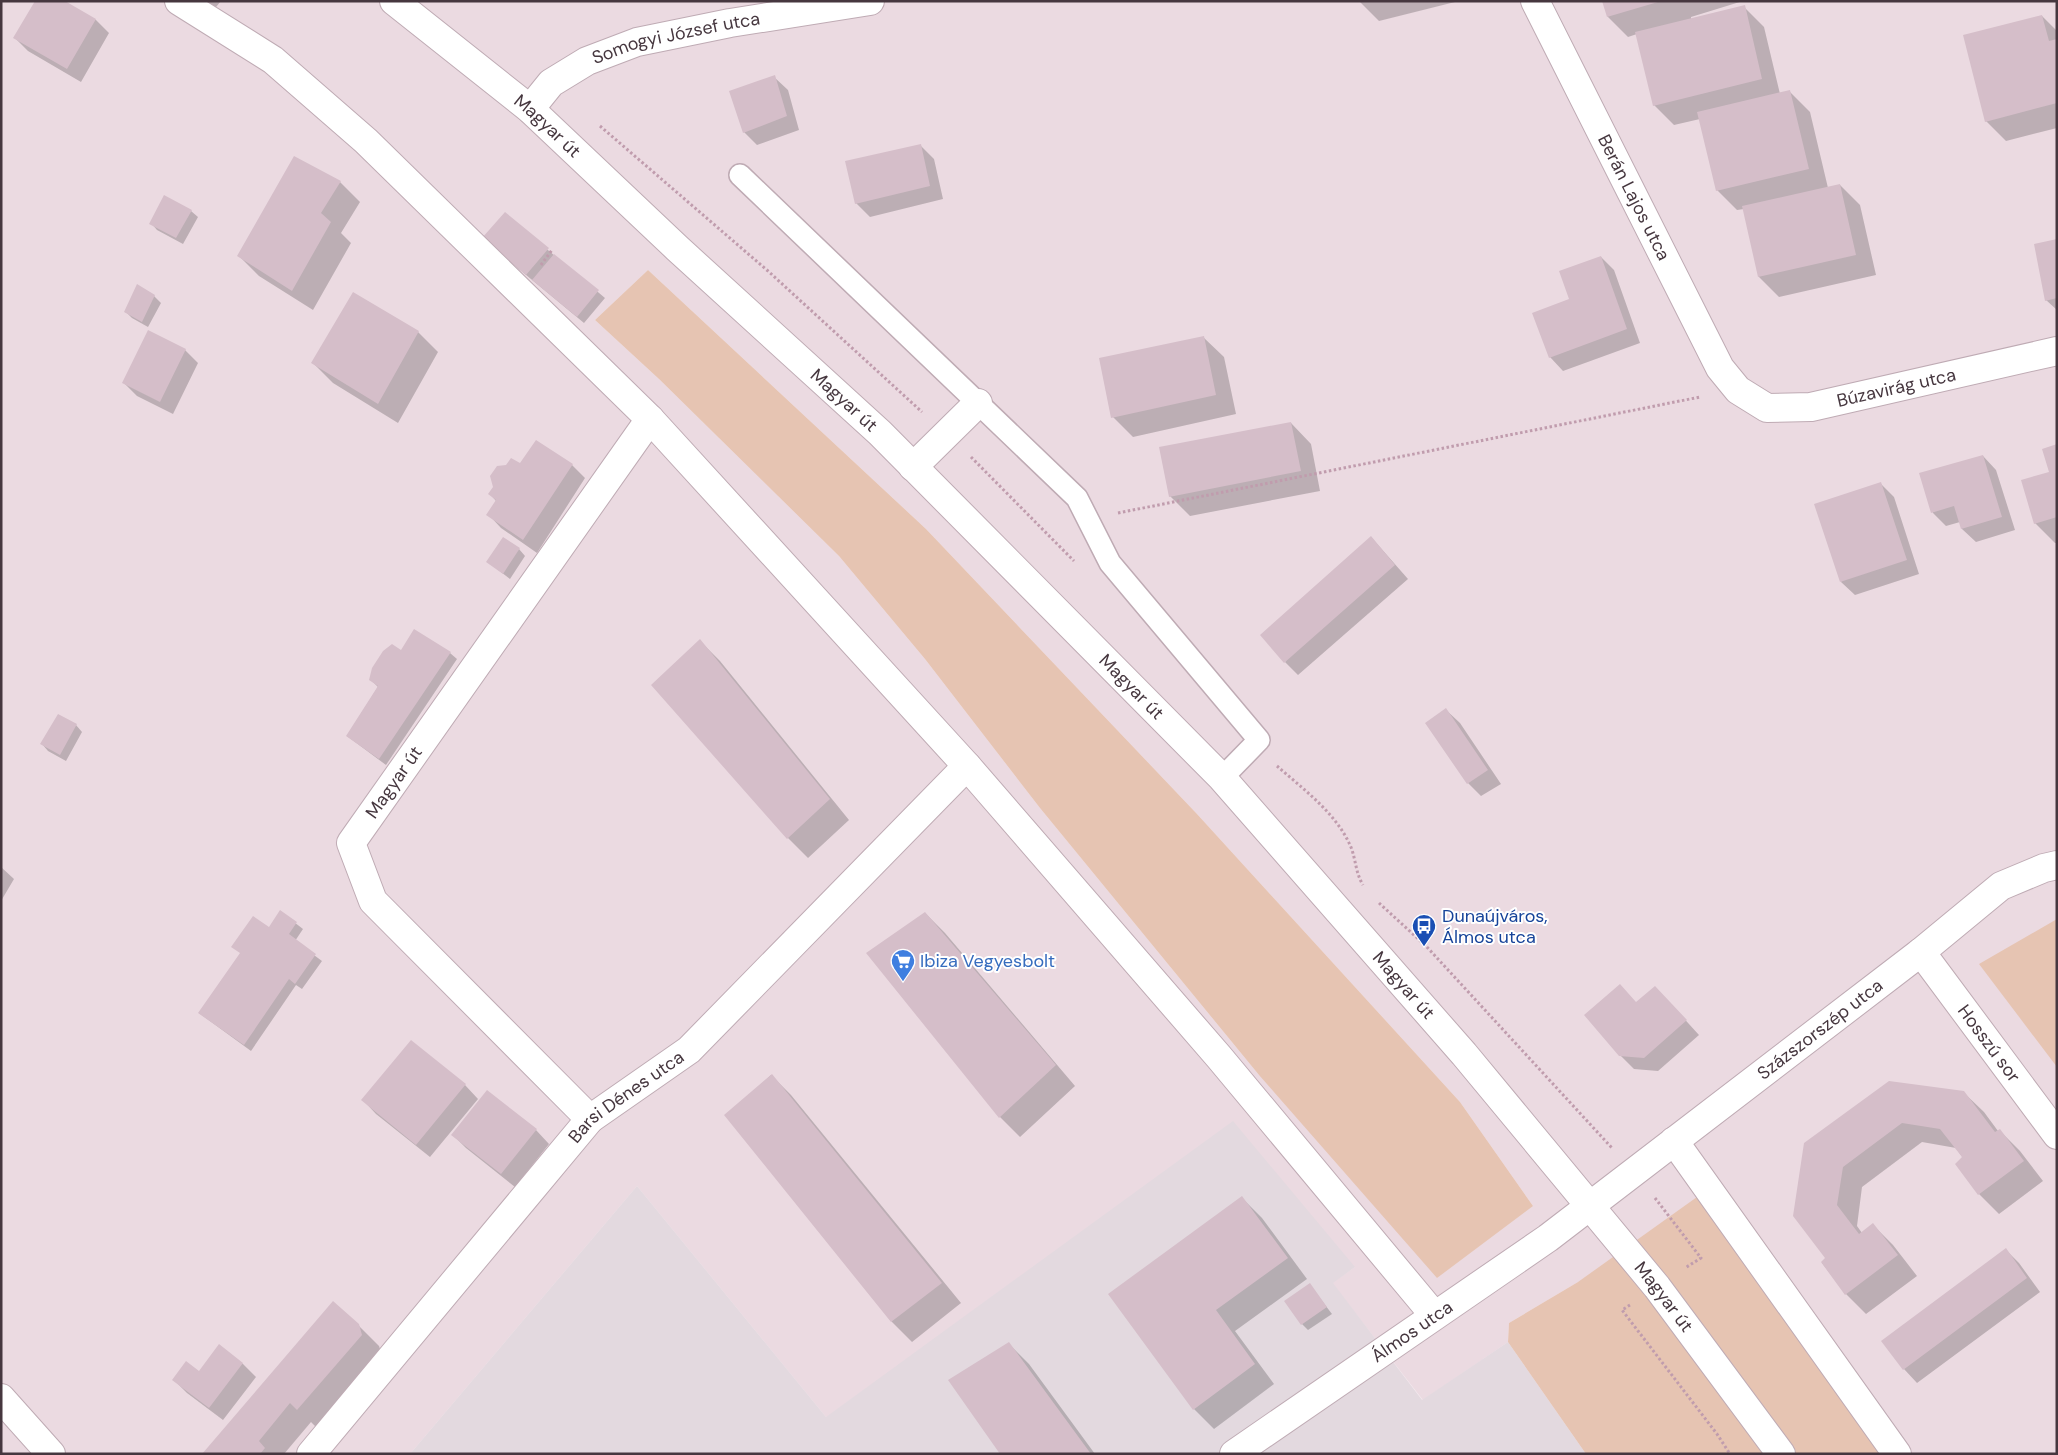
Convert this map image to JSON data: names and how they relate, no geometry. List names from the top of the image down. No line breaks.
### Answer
{"streets":{"street":["Somogyi József utca","Magyar út","Berán Lajos utca","Búzavirág utca","Százszorszép utca","Hosszú sor","Barsi Dénes utca","Álmos utca"]},"crossings":[["Somogyi József utca","Magyar út"],["Magyar út","Százszorszép utca"],["Magyar út","Barsi Dénes utca"],["Magyar út","Álmos utca"],["Berán Lajos utca","Búzavirág utca"],["Százszorszép utca","Hosszú sor"],["Százszorszép utca","Álmos utca"]],"places":{"bus stop":["Dunaújváros, Álmos utca"],"supermarket":["Ibiza Vegyesbolt"]}}
